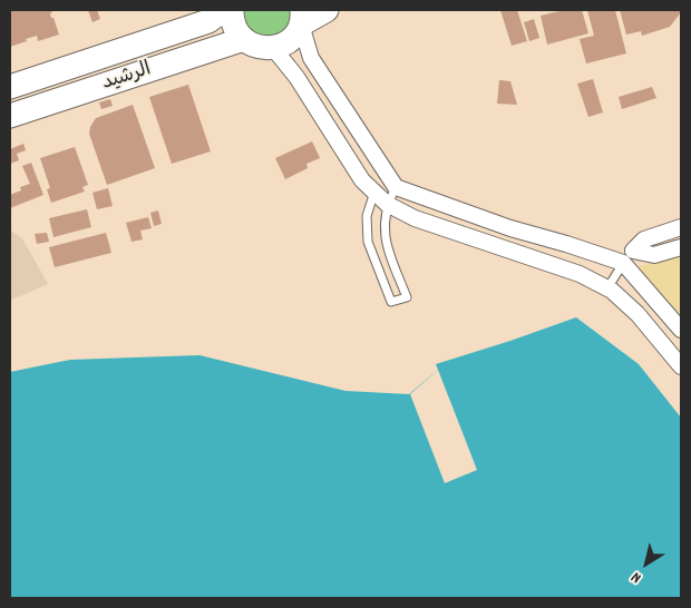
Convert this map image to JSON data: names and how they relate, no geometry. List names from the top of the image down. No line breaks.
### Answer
{"streets":{"main road":["الرشيد"]},"north":"bottom left"}
